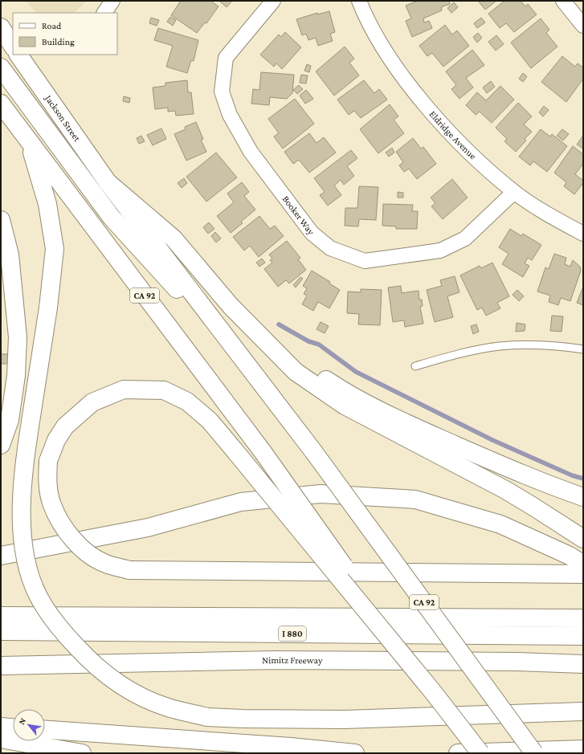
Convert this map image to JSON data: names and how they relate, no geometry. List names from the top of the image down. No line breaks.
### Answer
{"streets":{"highway":["Jackson Street","CA 92","I 880","Nimitz Freeway"],"street":["Eldridge Avenue","Booker Way"]},"crossings":[["Jackson Street","CA 92"],["Eldridge Avenue","Booker Way"]],"legend":["Road","Building"],"north":"top left"}
